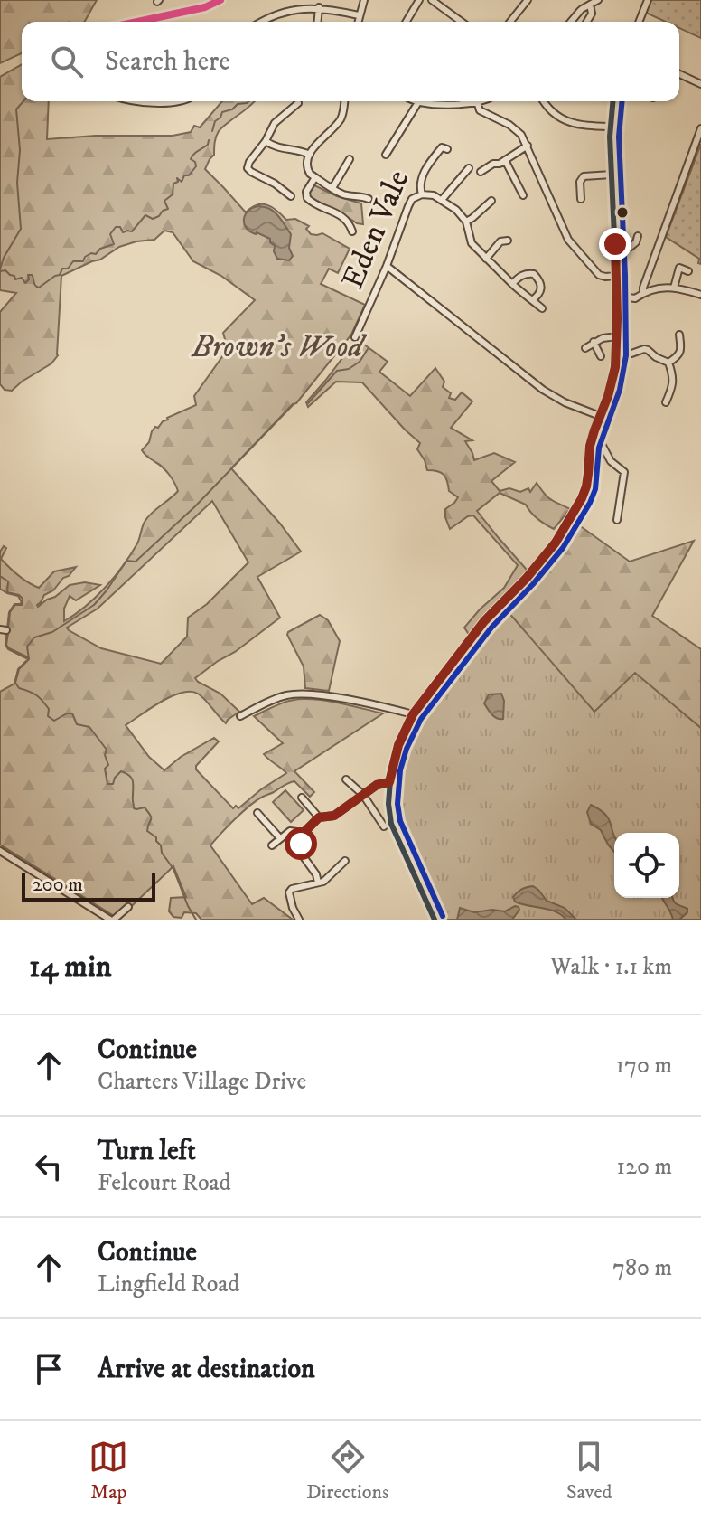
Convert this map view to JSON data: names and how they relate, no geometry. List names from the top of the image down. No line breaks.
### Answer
{"streets":{"street":["Eden Vale"]},"parks":["Brown's Wood"],"scale_bar":"200 m","page":{"search":"Search here","scale":"200 m","heading":["14 min","Walk · 1.1 km"],"list":[["Continue","Charters Village Drive","170 m"],["Turn left","Felcourt Road","120 m"],["Continue","Lingfield Road","780 m"],"Arrive at destination"],"nav":["Map","Directions","Saved"]}}
